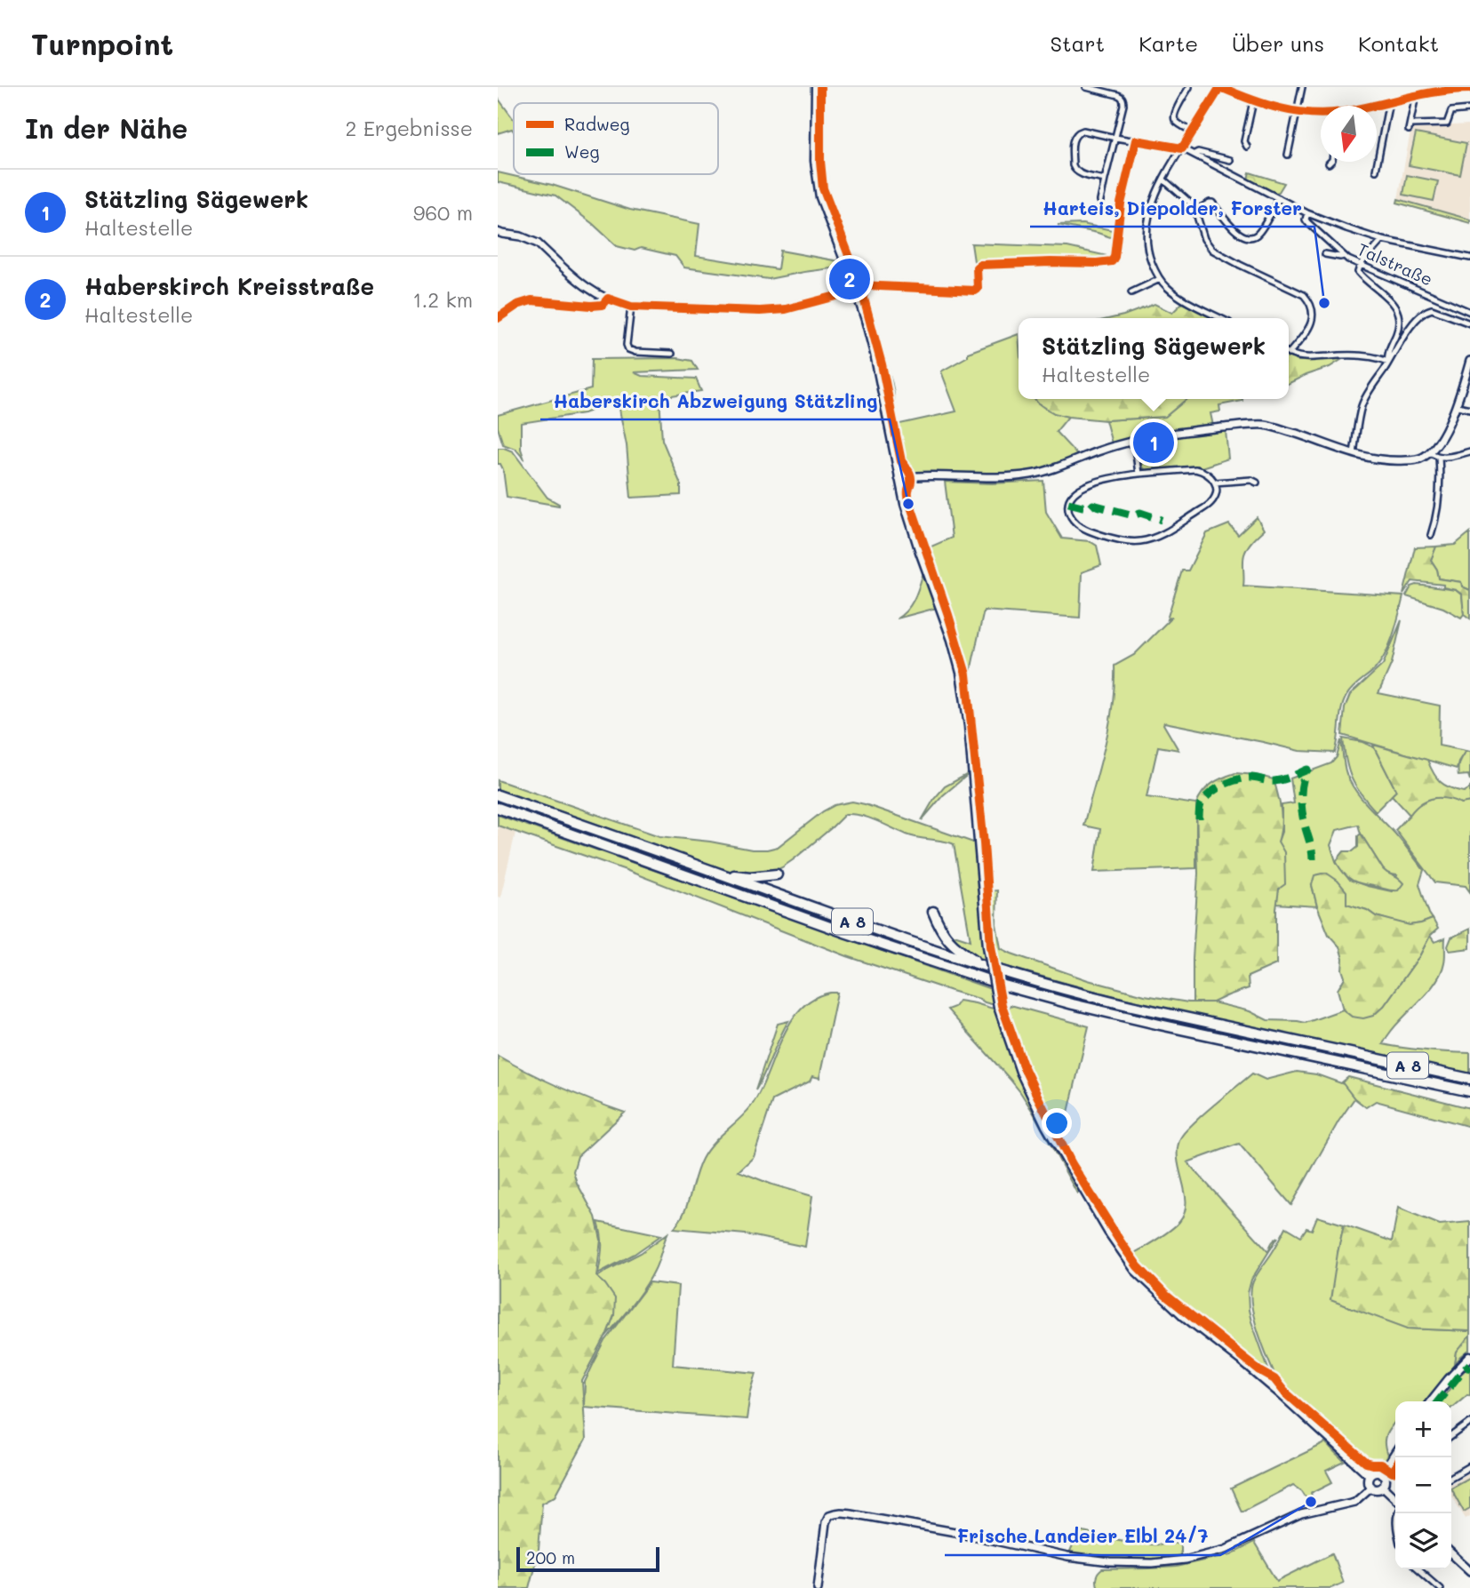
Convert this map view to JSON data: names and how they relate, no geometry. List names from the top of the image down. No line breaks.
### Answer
{"streets":{"highway":["A 8"],"street":["Talstraße"]},"places":["Harteis, Diepolder, Forster","Haberskirch Abzweigung Stätzling","Frische Landeier Elbl 24/7"],"legend":["Radweg","Weg"],"scale_bar":"200 m","north":"bottom","page":{"header":"Turnpoint","nav":["Start","Karte","Über uns","Kontakt"],"heading":["In der Nähe","2 Ergebnisse"],"list":[{"mark":"1","name":"Stätzling Sägewerk","note":"Haltestelle","value":"960 m"},{"mark":"2","name":"Haberskirch Kreisstraße","note":"Haltestelle","value":"1.2 km"}],"pins":["2","1"],"popup":["Stätzling Sägewerk","Haltestelle"],"map_buttons":["+","−"],"scale":"200 m"}}
